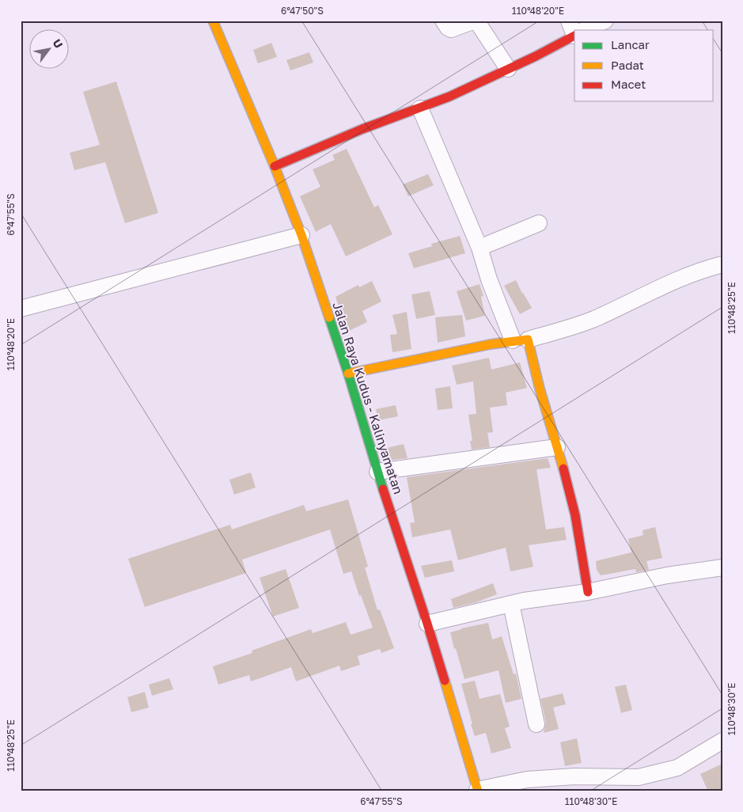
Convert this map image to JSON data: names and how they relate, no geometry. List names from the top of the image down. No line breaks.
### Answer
{"streets":{"main road":["Jalan Raya Kudus - Kalinyamatan"]},"legend":["Lancar","Padat","Macet"],"north":"top right","coordinates":["6°47'50\"S","110°48'20\"E","6°47'55\"S","110°48'25\"E","110°48'30\"E"]}
